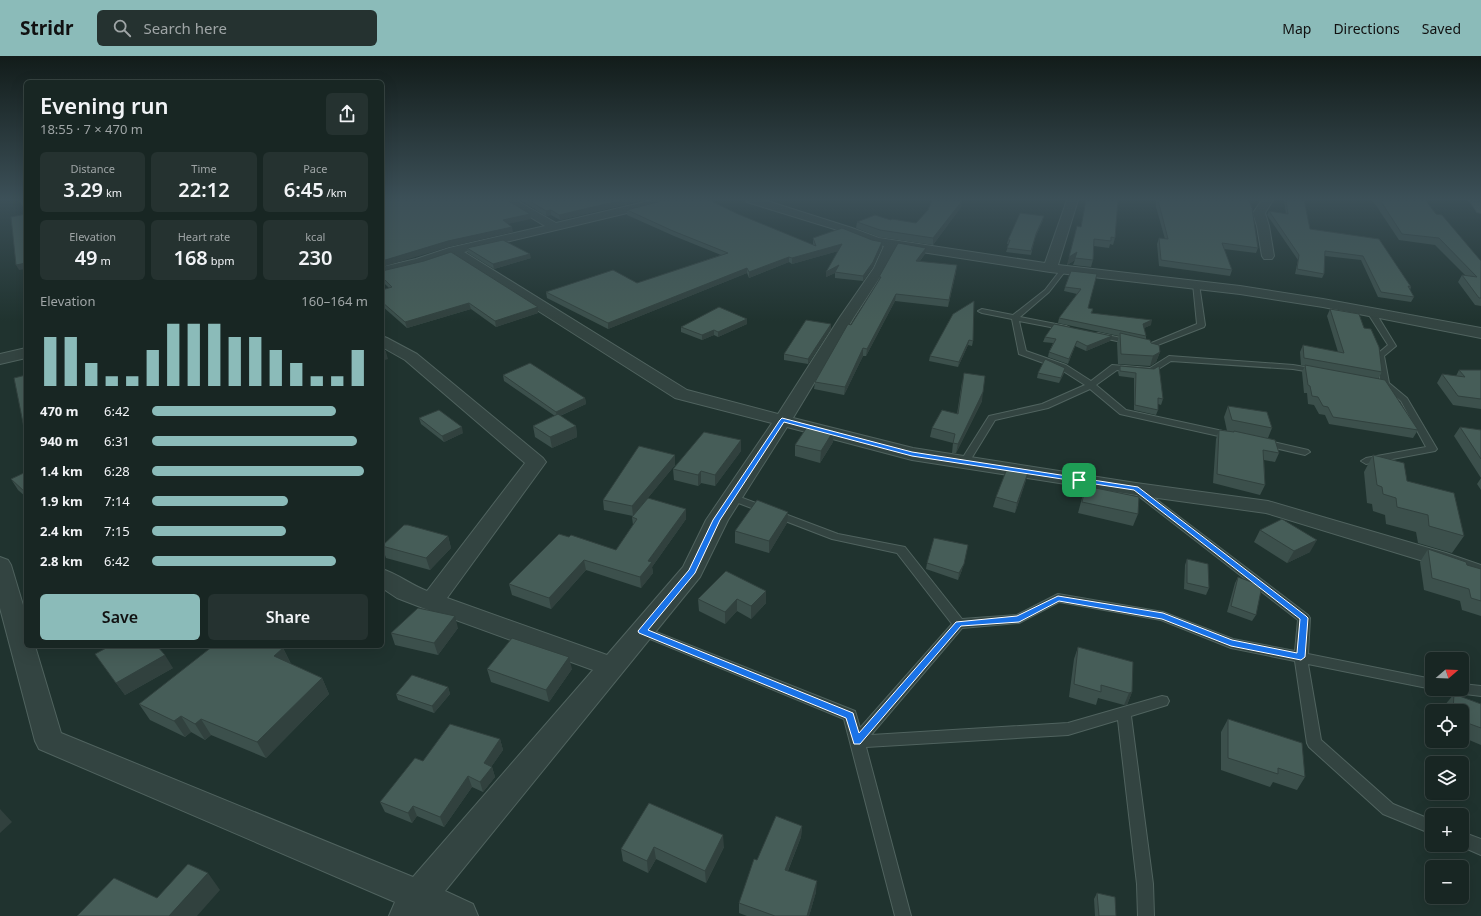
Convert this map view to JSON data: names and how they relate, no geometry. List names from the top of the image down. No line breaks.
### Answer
{"north":"right","page":{"header":"Stridr","search":"Search here","nav":["Map","Directions","Saved"],"heading":["Evening run","18:55 · 7 × 470 m"],"stats":[["Distance","3.29 km"],["Time","22:12"],["Pace","6:45 /km"],["Elevation","49 m"],["Heart rate","168 bpm"],["kcal","230"]],"chart":["Elevation","160–164 m"],"list":[{"name":"470 m","note":"6:42"},{"name":"940 m","note":"6:31"},{"name":"1.4 km","note":"6:28"},{"name":"1.9 km","note":"7:14"},{"name":"2.4 km","note":"7:15"},{"name":"2.8 km","note":"6:42"}],"buttons":["Save","Share"],"map_buttons":["+","−"]}}
